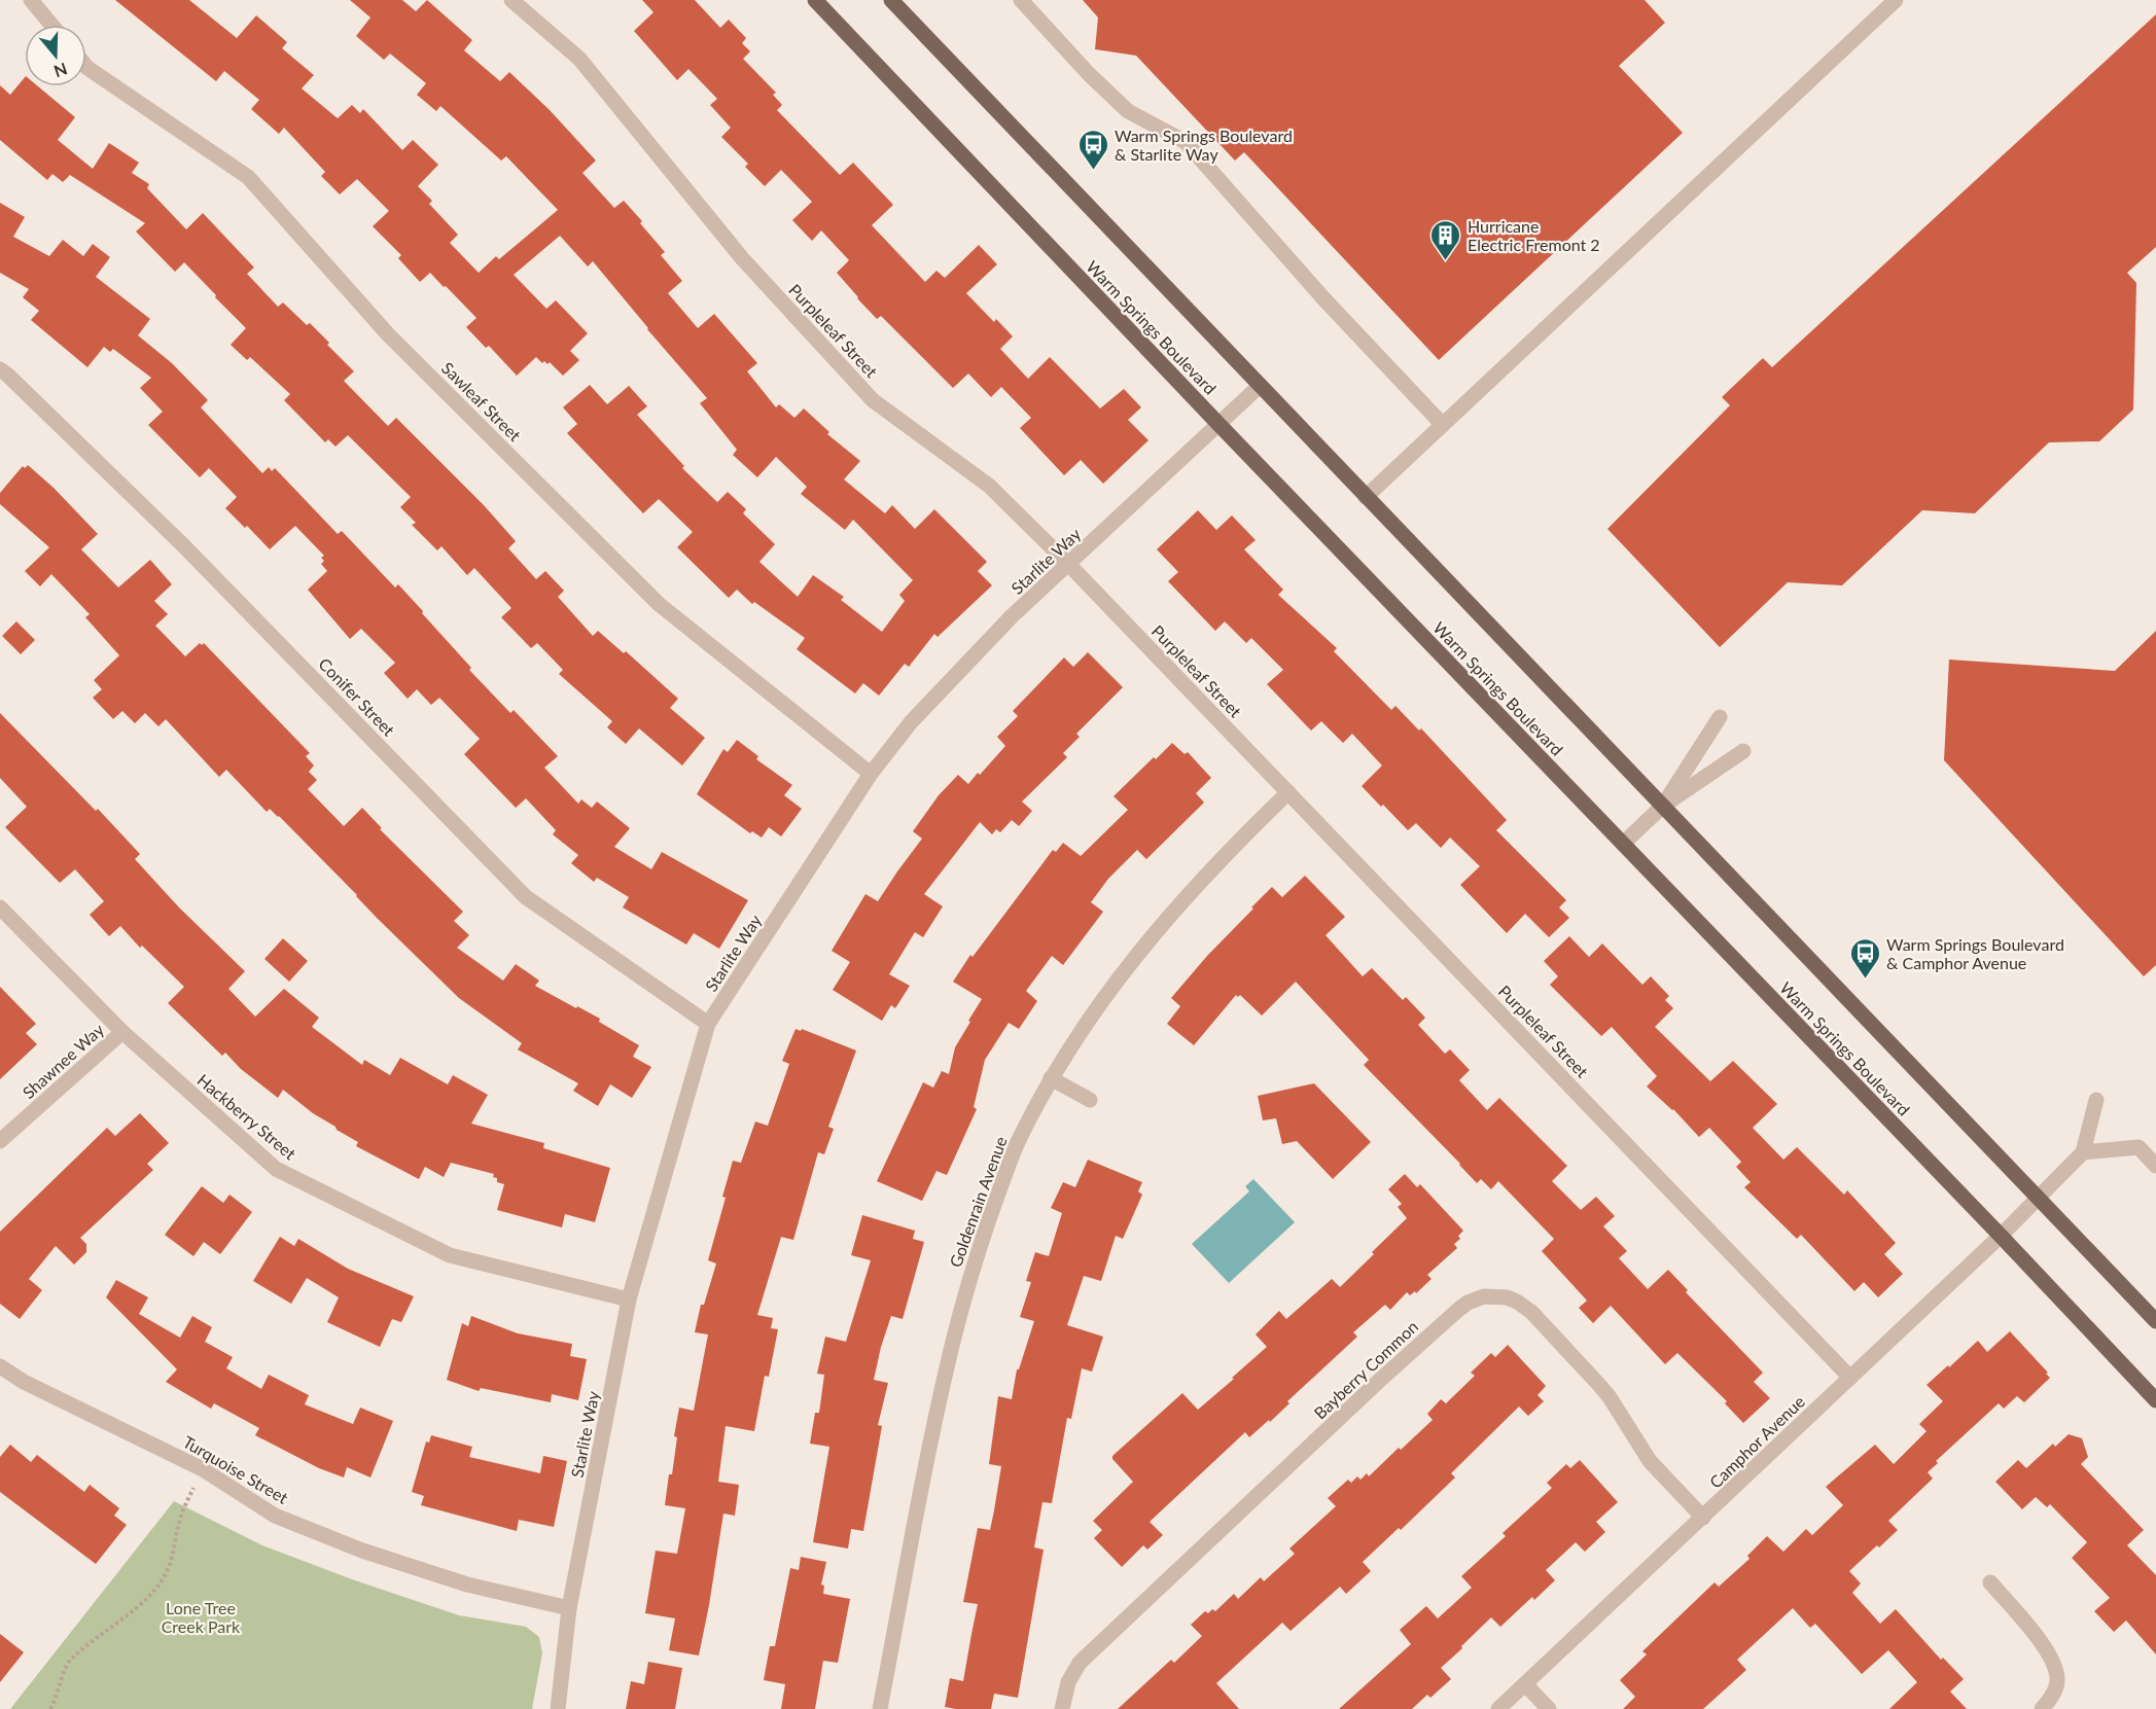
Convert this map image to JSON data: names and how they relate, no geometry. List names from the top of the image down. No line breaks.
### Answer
{"streets":{"main road":["Warm Springs Boulevard"],"street":["Purpleleaf Street","Sawleaf Street","Starlite Way","Conifer Street","Shawnee Way","Hackberry Street","Goldenrain Avenue","Bayberry Common","Camphor Avenue","Turquoise Street"]},"crossings":[["Warm Springs Boulevard","Starlite Way"],["Warm Springs Boulevard","Camphor Avenue"],["Purpleleaf Street","Starlite Way"],["Purpleleaf Street","Goldenrain Avenue"],["Purpleleaf Street","Camphor Avenue"],["Sawleaf Street","Starlite Way"],["Starlite Way","Conifer Street"],["Starlite Way","Hackberry Street"],["Starlite Way","Turquoise Street"],["Shawnee Way","Hackberry Street"],["Bayberry Common","Camphor Avenue"]],"parks":["Lone Tree Creek Park"],"places":{"bus stop":["Warm Springs Boulevard & Starlite Way","Warm Springs Boulevard & Camphor Avenue"],"building":["Hurricane Electric Fremont 2"]},"north":"bottom"}
